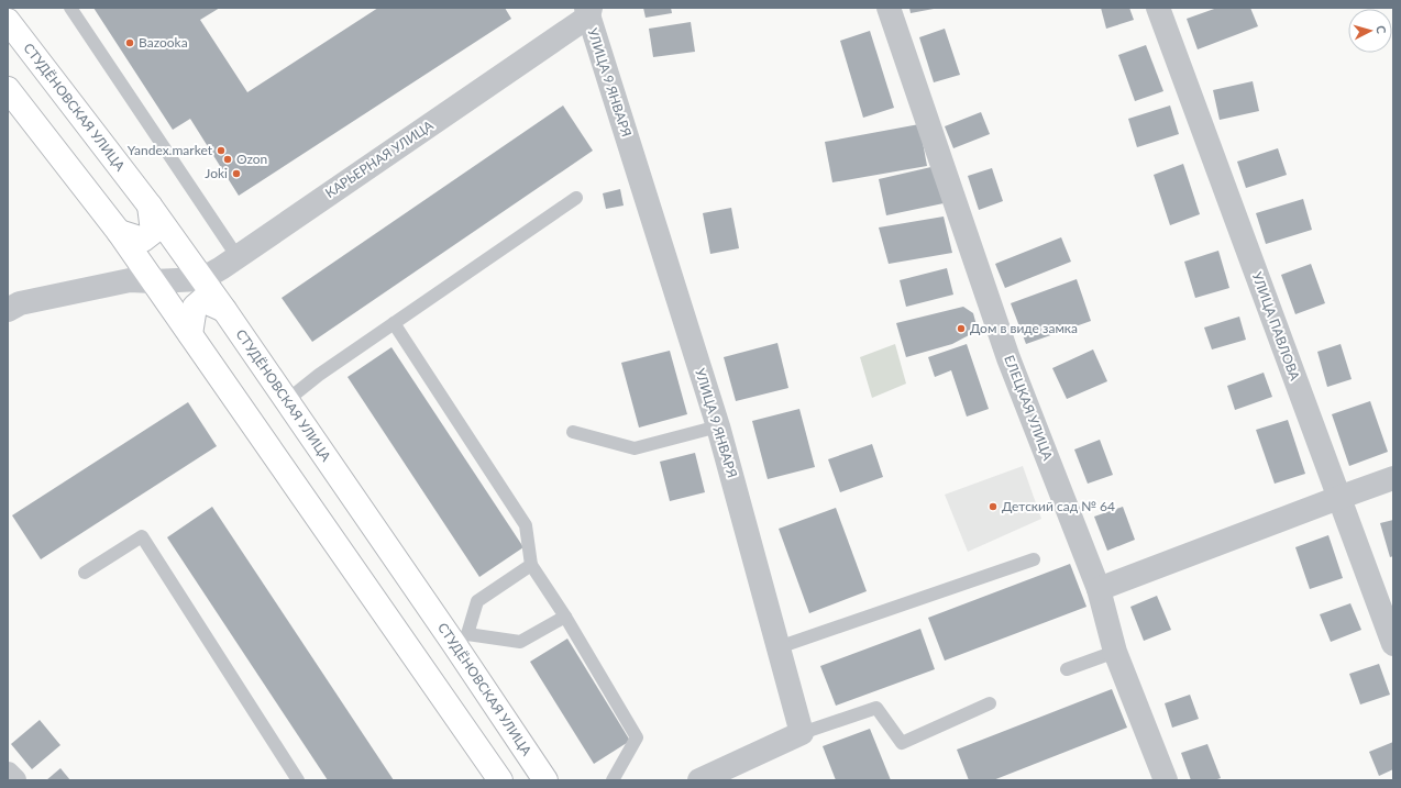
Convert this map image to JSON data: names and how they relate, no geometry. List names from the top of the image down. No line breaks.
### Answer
{"streets":{"main road":["СТУДЁНОВСКАЯ УЛИЦА"],"street":["УЛИЦА 9 ЯНВАРЯ","КАРЬЕРНАЯ УЛИЦА","УЛИЦА ПАВЛОВА","ЕЛЕЦКАЯ УЛИЦА"]},"crossings":[["УЛИЦА 9 ЯНВАРЯ","КАРЬЕРНАЯ УЛИЦА"],["СТУДЁНОВСКАЯ УЛИЦА","КАРЬЕРНАЯ УЛИЦА"]],"places":["Bazooka","Yandex.market","Ozon","Joki","Дом в виде замка","Детский сад № 64"],"north":"right"}
